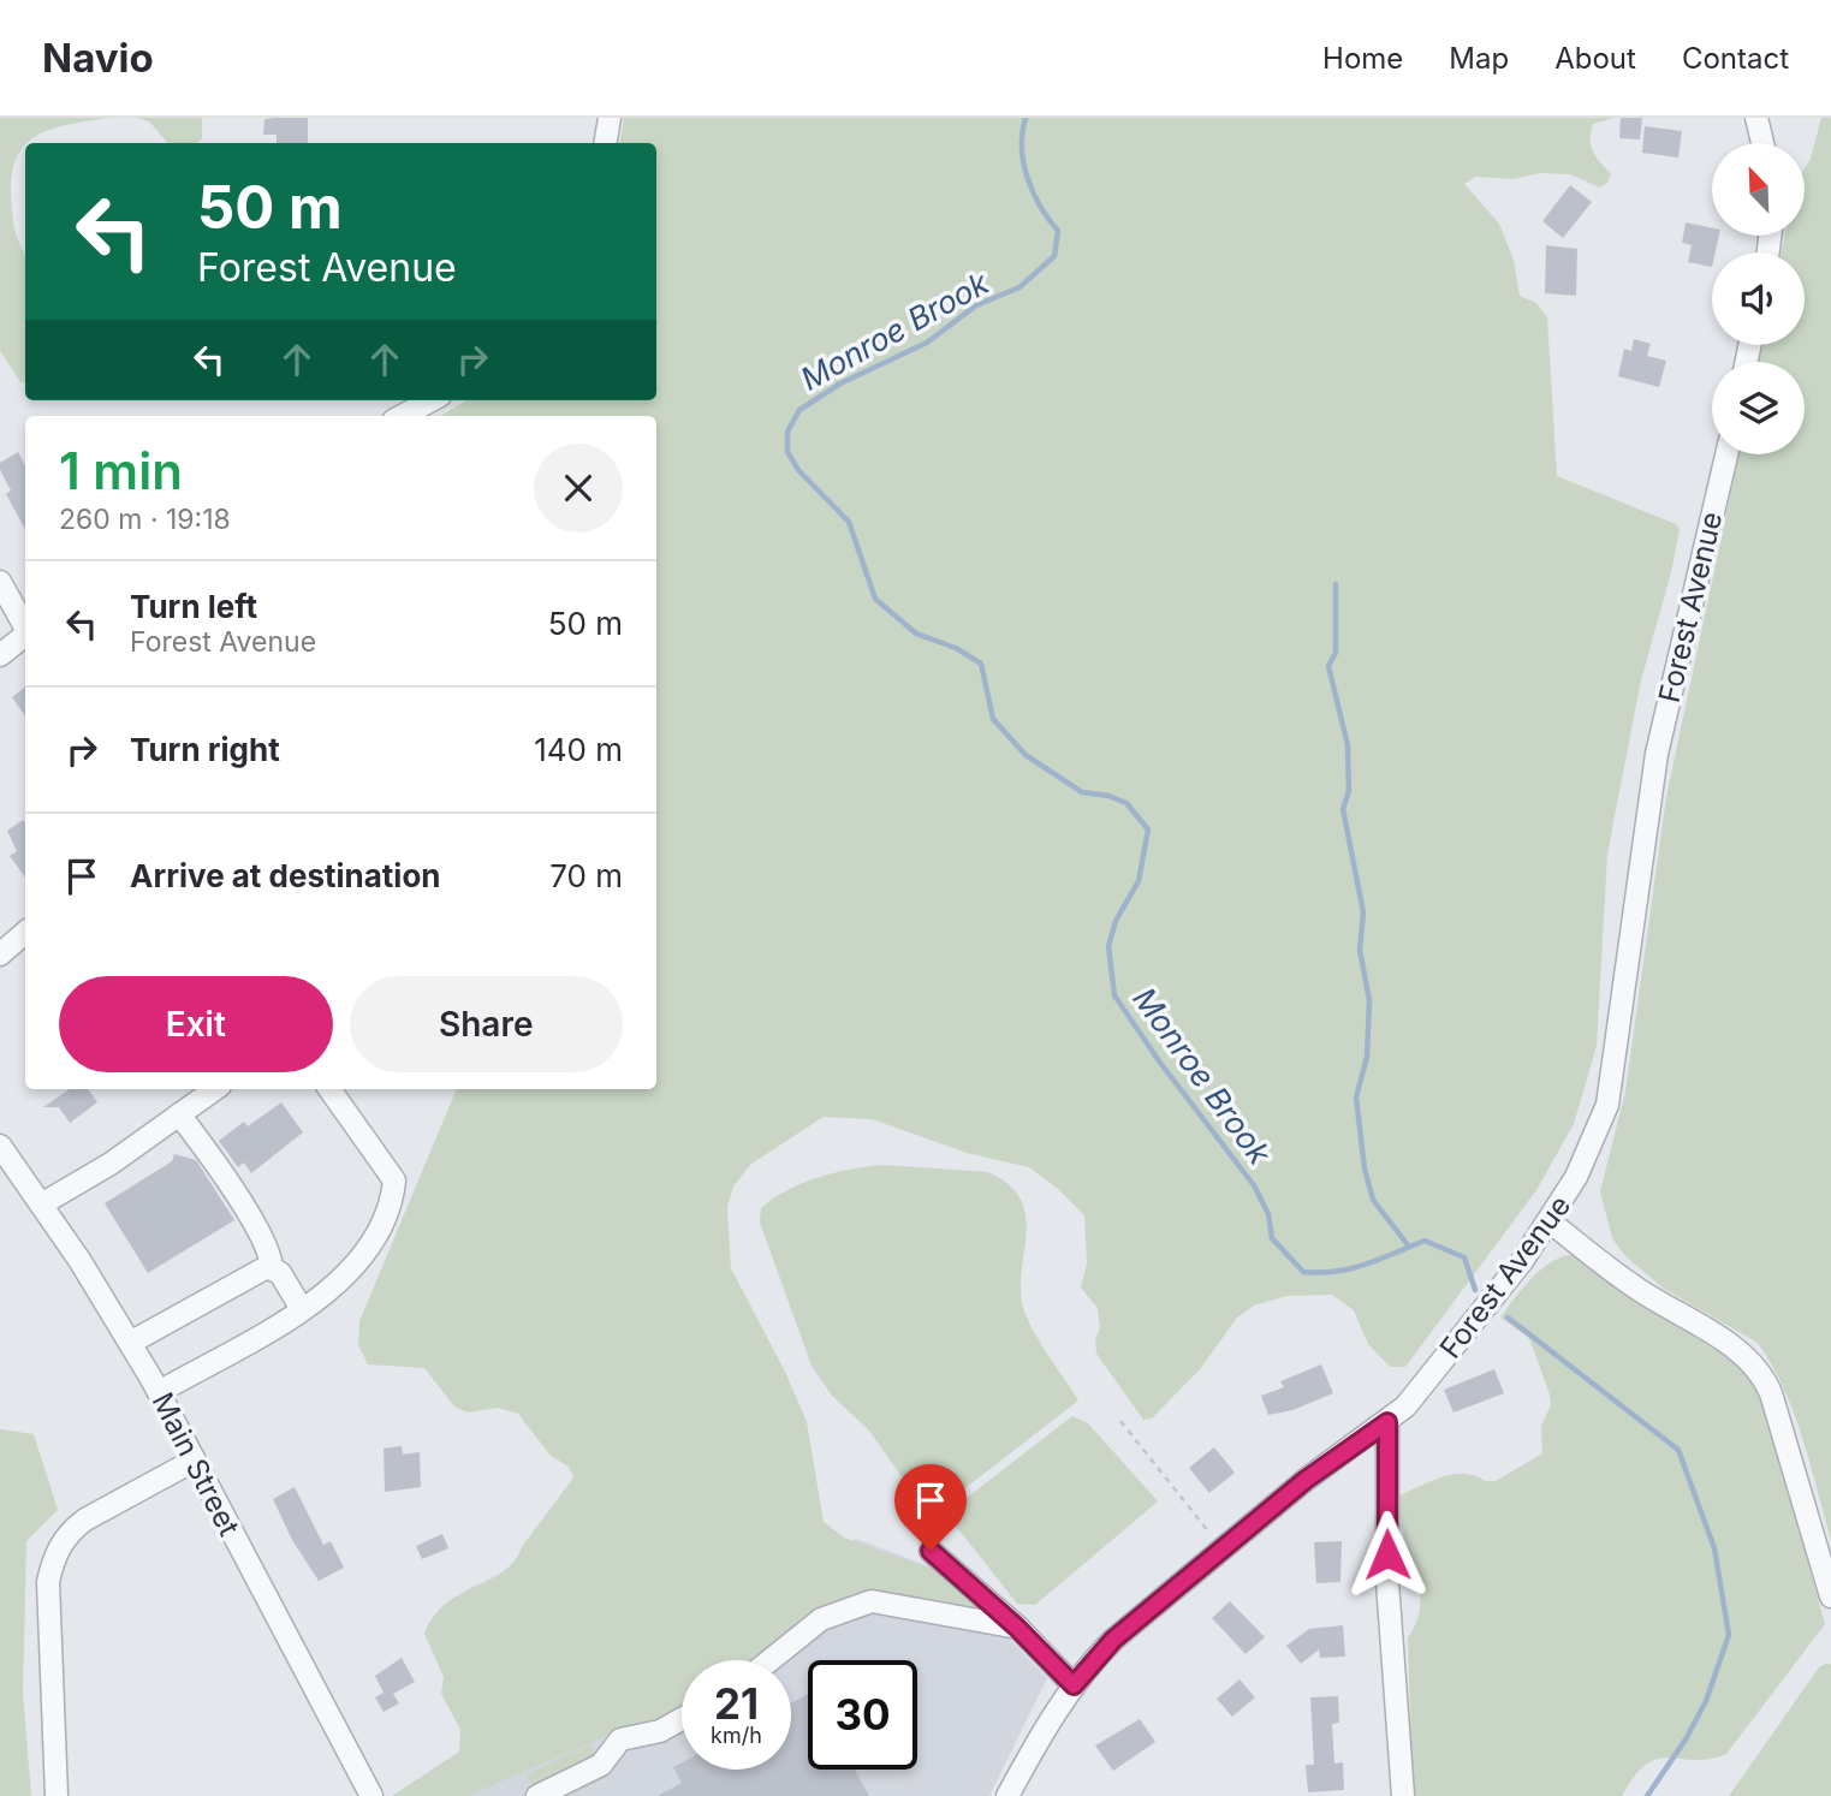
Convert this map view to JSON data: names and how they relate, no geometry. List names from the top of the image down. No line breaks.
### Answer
{"streets":{"street":["Forest Avenue","Main Street"]},"water":["Monroe Brook"],"north":"top left","page":{"header":"Navio","nav":["Home","Map","About","Contact"],"turn":["50 m","Forest Avenue"],"heading":["1 min","260 m · 19:18"],"list":[{"name":"Turn left","note":"Forest Avenue","value":"50 m"},{"name":"Turn right","value":"140 m"},{"name":"Arrive at destination","value":"70 m"}],"buttons":["Exit","Share"],"speed":"21 km/h","limit":"30"}}
